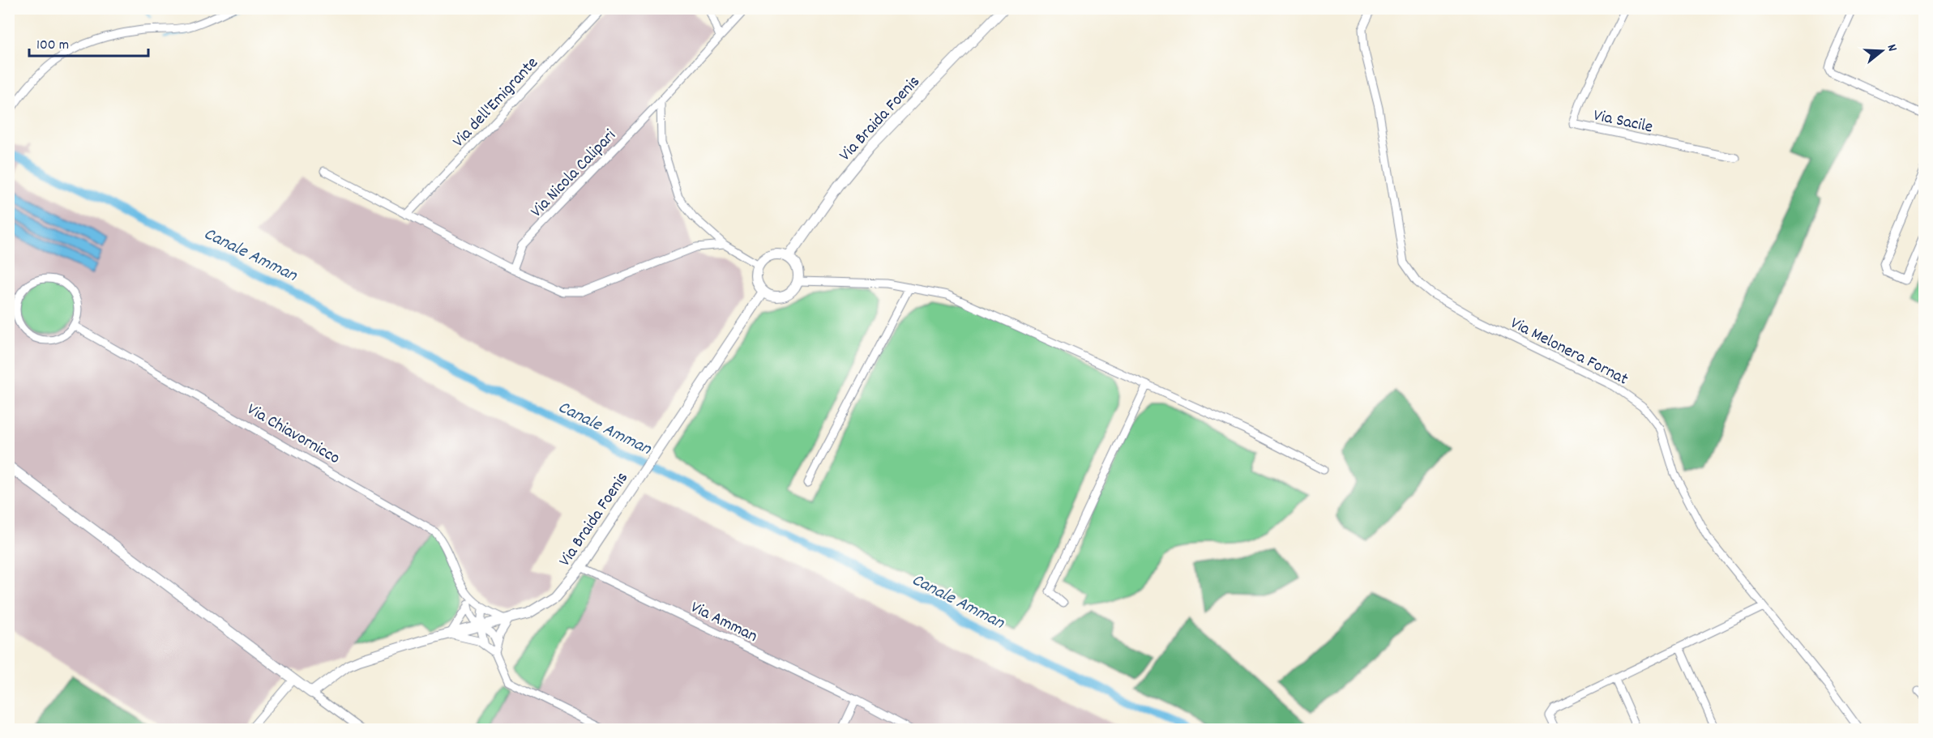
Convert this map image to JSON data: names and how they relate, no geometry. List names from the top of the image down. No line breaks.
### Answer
{"streets":{"street":["Via dell'Emigrante","Via Braida Foenis","Via Sacile","Via Nicola Calipari","Via Melonera Fornat","Via Chiavornicco","Via Amman"]},"crossings":[["Via Braida Foenis","Via Chiavornicco"],["Via Braida Foenis","Via Amman"]],"water":["Canale Amman"],"scale_bar":"100 m","north":"right"}
